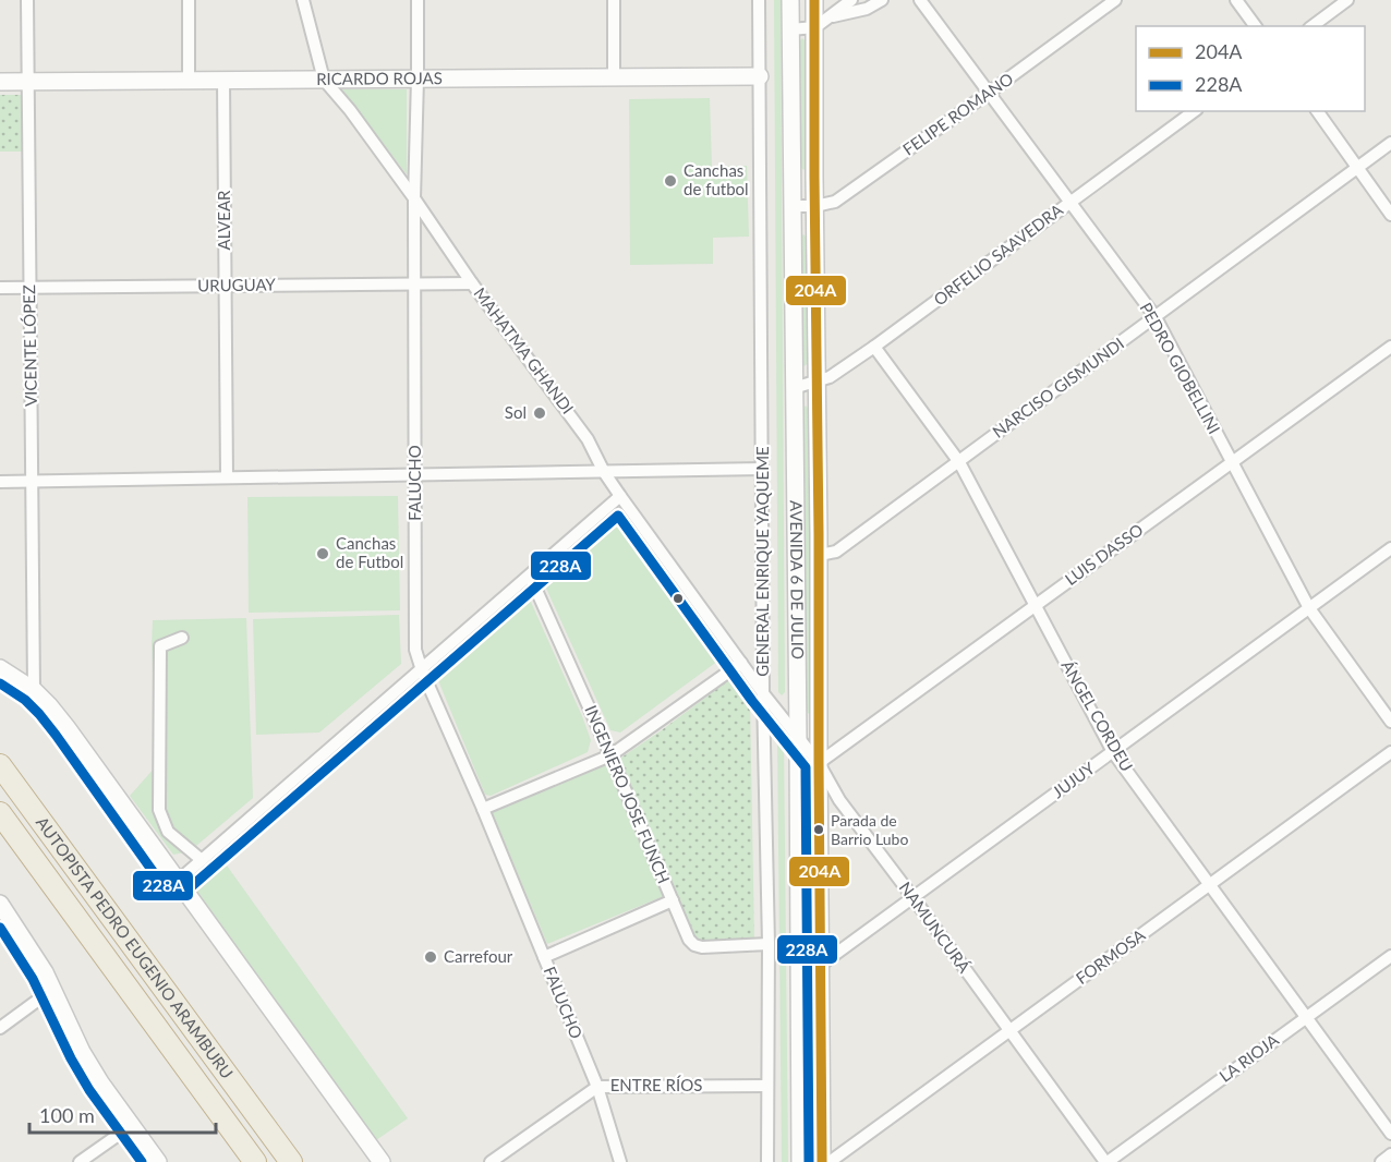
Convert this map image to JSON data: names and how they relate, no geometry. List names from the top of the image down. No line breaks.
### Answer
{"streets":{"highway":["AUTOPISTA PEDRO EUGENIO ARAMBURU"],"main road":["RICARDO ROJAS","AVENIDA 6 DE JULIO"],"street":["FELIPE ROMANO","ALVEAR","ORFELIO SAAVEDRA","URUGUAY","VICENTE LÓPEZ","MAHATMA GHANDI","PEDRO GIOBELLINI","NARCISO GISMUNDI","FALUCHO","LUIS DASSO","GENERAL ENRIQUE YAQUEME","ÁNGEL CORDEU","JUJUY","INGENIERO JOSE FUNCH","NAMUNCURÁ","FORMOSA","LA RIOJA","ENTRE RÍOS"]},"crossings":[["RICARDO ROJAS","ALVEAR"],["RICARDO ROJAS","VICENTE LÓPEZ"],["RICARDO ROJAS","MAHATMA GHANDI"],["RICARDO ROJAS","FALUCHO"],["RICARDO ROJAS","GENERAL ENRIQUE YAQUEME"],["FELIPE ROMANO","PEDRO GIOBELLINI"],["FELIPE ROMANO","AVENIDA 6 DE JULIO"],["ALVEAR","URUGUAY"],["ORFELIO SAAVEDRA","PEDRO GIOBELLINI"],["ORFELIO SAAVEDRA","AVENIDA 6 DE JULIO"],["ORFELIO SAAVEDRA","ÁNGEL CORDEU"],["URUGUAY","VICENTE LÓPEZ"],["URUGUAY","MAHATMA GHANDI"],["URUGUAY","FALUCHO"],["MAHATMA GHANDI","FALUCHO"],["MAHATMA GHANDI","GENERAL ENRIQUE YAQUEME"],["MAHATMA GHANDI","NAMUNCURÁ"],["PEDRO GIOBELLINI","NARCISO GISMUNDI"],["PEDRO GIOBELLINI","LUIS DASSO"],["PEDRO GIOBELLINI","JUJUY"],["NARCISO GISMUNDI","AVENIDA 6 DE JULIO"],["NARCISO GISMUNDI","ÁNGEL CORDEU"],["FALUCHO","ENTRE RÍOS"],["LUIS DASSO","AVENIDA 6 DE JULIO"],["LUIS DASSO","ÁNGEL CORDEU"],["LUIS DASSO","NAMUNCURÁ"],["GENERAL ENRIQUE YAQUEME","INGENIERO JOSE FUNCH"],["GENERAL ENRIQUE YAQUEME","NAMUNCURÁ"],["GENERAL ENRIQUE YAQUEME","ENTRE RÍOS"],["AVENIDA 6 DE JULIO","JUJUY"],["AVENIDA 6 DE JULIO","NAMUNCURÁ"],["ÁNGEL CORDEU","JUJUY"],["ÁNGEL CORDEU","FORMOSA"],["ÁNGEL CORDEU","LA RIOJA"],["JUJUY","NAMUNCURÁ"],["NAMUNCURÁ","FORMOSA"],["NAMUNCURÁ","LA RIOJA"]],"places":["Canchas de futbol","Sol","Canchas de Futbol","Parada de Barrio Lubo","Carrefour"],"lines":["transit line 204A","transit line 228A"],"legend":["204A","228A"],"scale_bar":"100 m"}
